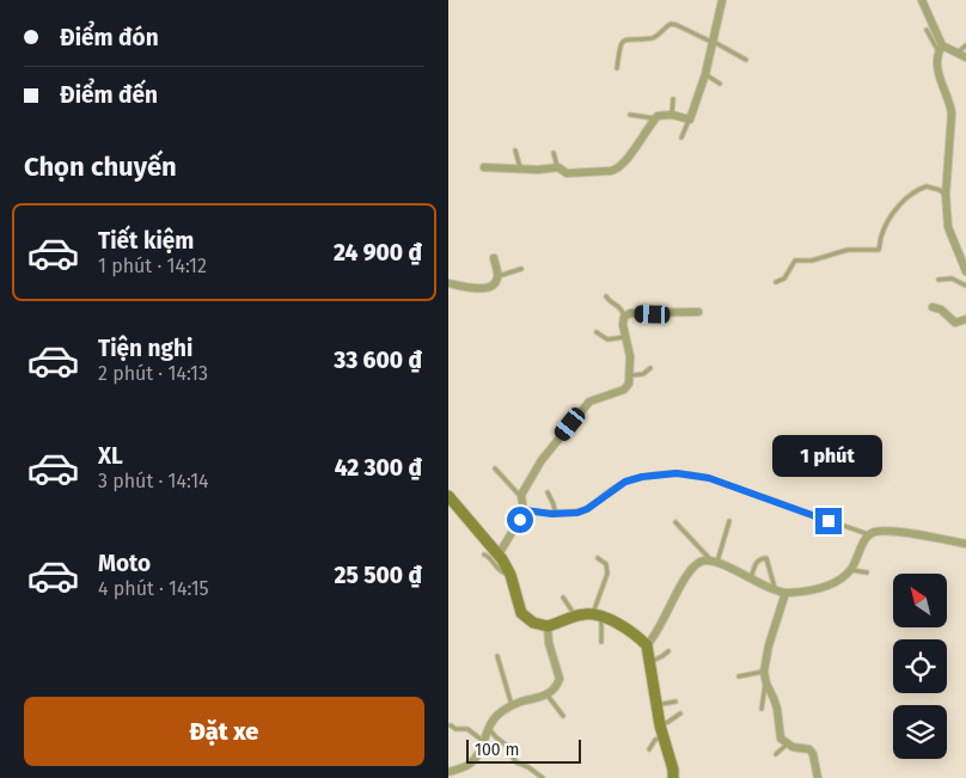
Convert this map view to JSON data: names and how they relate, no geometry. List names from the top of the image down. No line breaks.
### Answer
{"scale_bar":"100 m","north":"top left","page":{"banner":["Điểm đón","Điểm đến"],"heading":"Chọn chuyến","list":[{"name":"Tiết kiệm","note":"1 phút · 14:12","value":"24 900 ₫"},{"name":"Tiện nghi","note":"2 phút · 14:13","value":"33 600 ₫"},{"name":"XL","note":"3 phút · 14:14","value":"42 300 ₫"},{"name":"Moto","note":"4 phút · 14:15","value":"25 500 ₫"}],"bubble":"1 phút","buttons":"Đặt xe","scale":"100 m"}}
